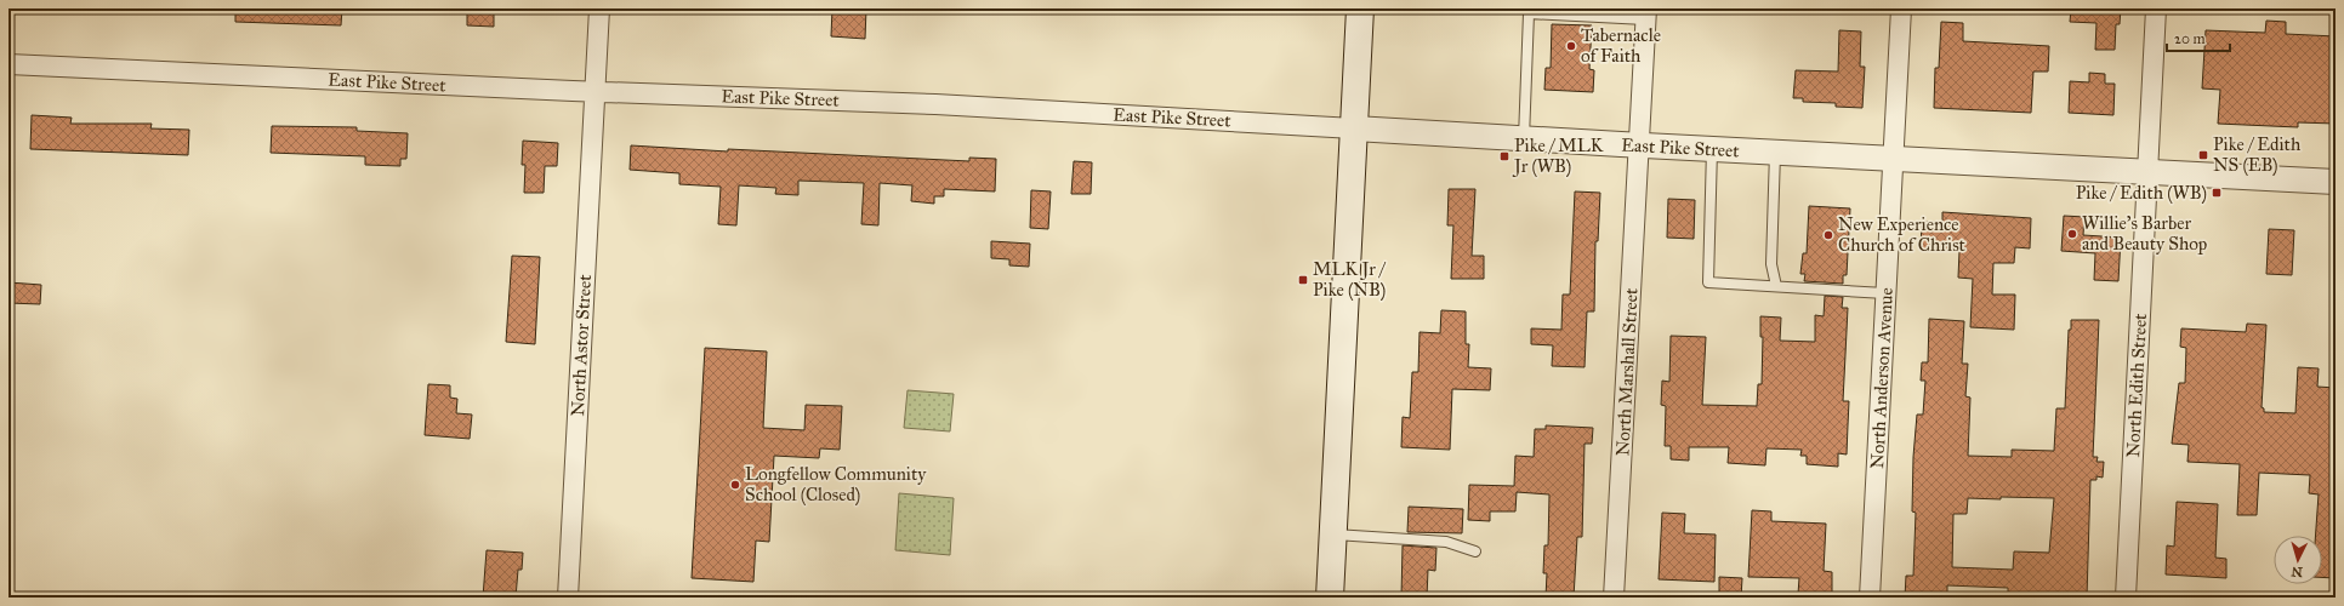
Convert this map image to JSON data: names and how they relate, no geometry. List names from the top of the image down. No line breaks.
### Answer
{"streets":{"street":["East Pike Street","North Astor Street","North Marshall Street","North Anderson Avenue","North Edith Street"]},"crossings":[["East Pike Street","North Astor Street"],["East Pike Street","North Marshall Street"],["East Pike Street","North Anderson Avenue"],["East Pike Street","North Edith Street"]],"places":{"other":["Tabernacle of Faith","Willie's Barber and Beauty Shop","New Experience Church of Christ","Longfellow Community School (Closed)"],"transit":["Pike / Edith NS (EB)","Pike / MLK Jr (WB)","Pike / Edith (WB)","MLK Jr / Pike (NB)"]},"scale_bar":"20 m","north":"bottom"}
